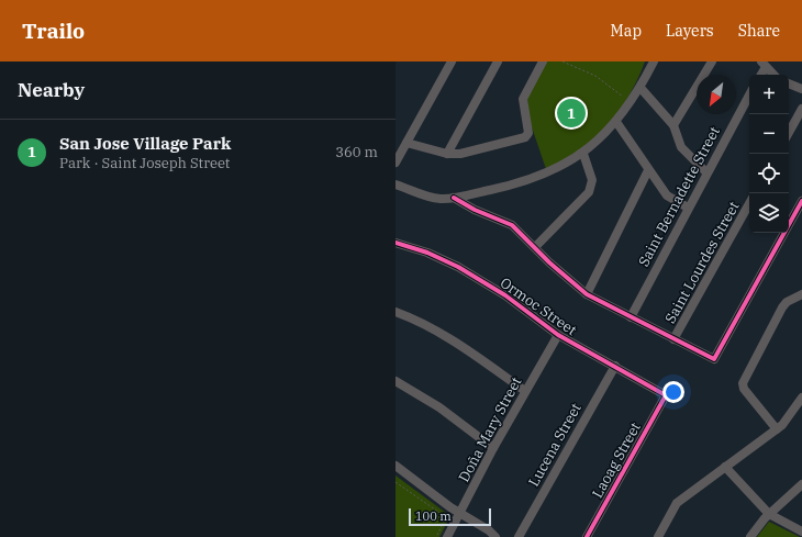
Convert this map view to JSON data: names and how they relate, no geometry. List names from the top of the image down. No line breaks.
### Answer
{"streets":{"street":["Saint Bernadette Street","Saint Lourdes Street","Ormoc Street","Doña Mary Street","Lucena Street","Laoag Street"]},"crossings":[["Ormoc Street","Doña Mary Street"],["Ormoc Street","Lucena Street"],["Ormoc Street","Laoag Street"]],"scale_bar":"100 m","north":"bottom left","page":{"header":"Trailo","nav":["Map","Layers","Share"],"heading":"Nearby","map_buttons":["+","−"],"pins":"1","list":[{"mark":"1","name":"San Jose Village Park","note":"Park · Saint Joseph Street","value":"360 m"}],"scale":"100 m"}}
